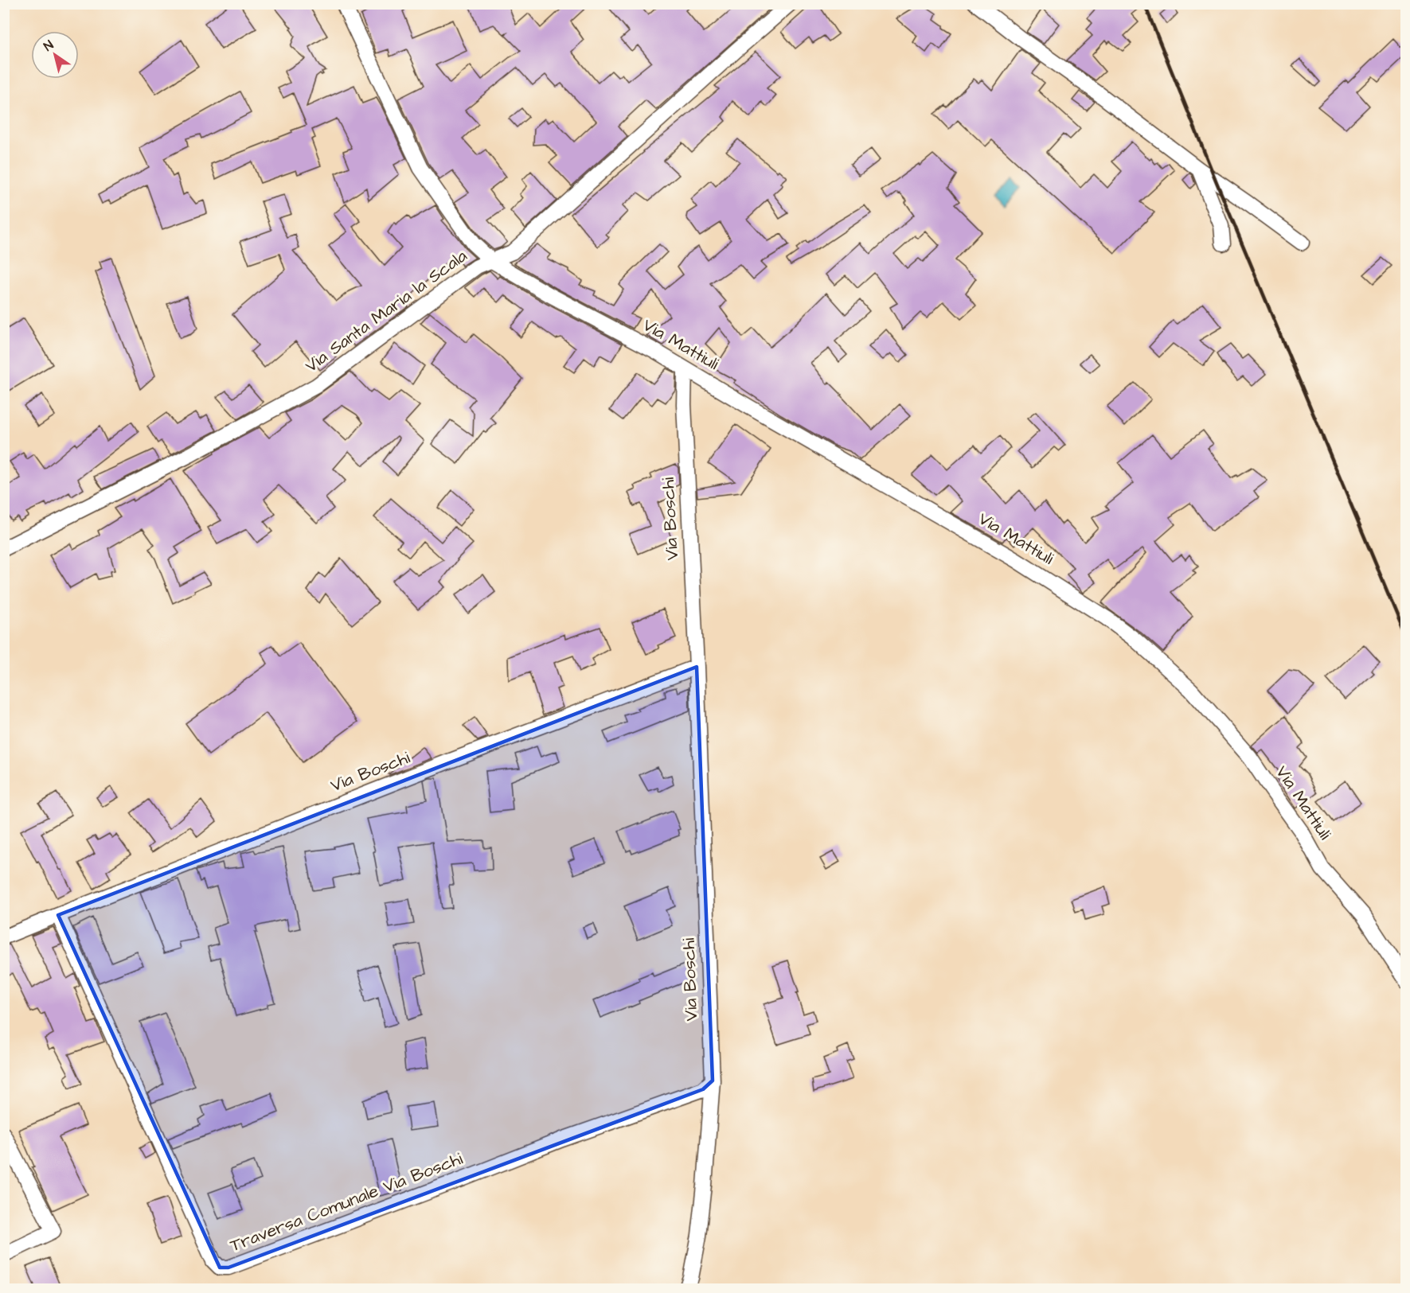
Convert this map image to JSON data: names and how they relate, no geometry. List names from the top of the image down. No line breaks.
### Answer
{"streets":{"street":["Via Santa Maria la Scala","Via Mattiuli","Via Boschi","Traversa Comunale Via Boschi"]},"crossings":[["Via Santa Maria la Scala","Via Mattiuli"],["Via Mattiuli","Via Boschi"],["Via Boschi","Traversa Comunale Via Boschi"]],"north":"top left"}
